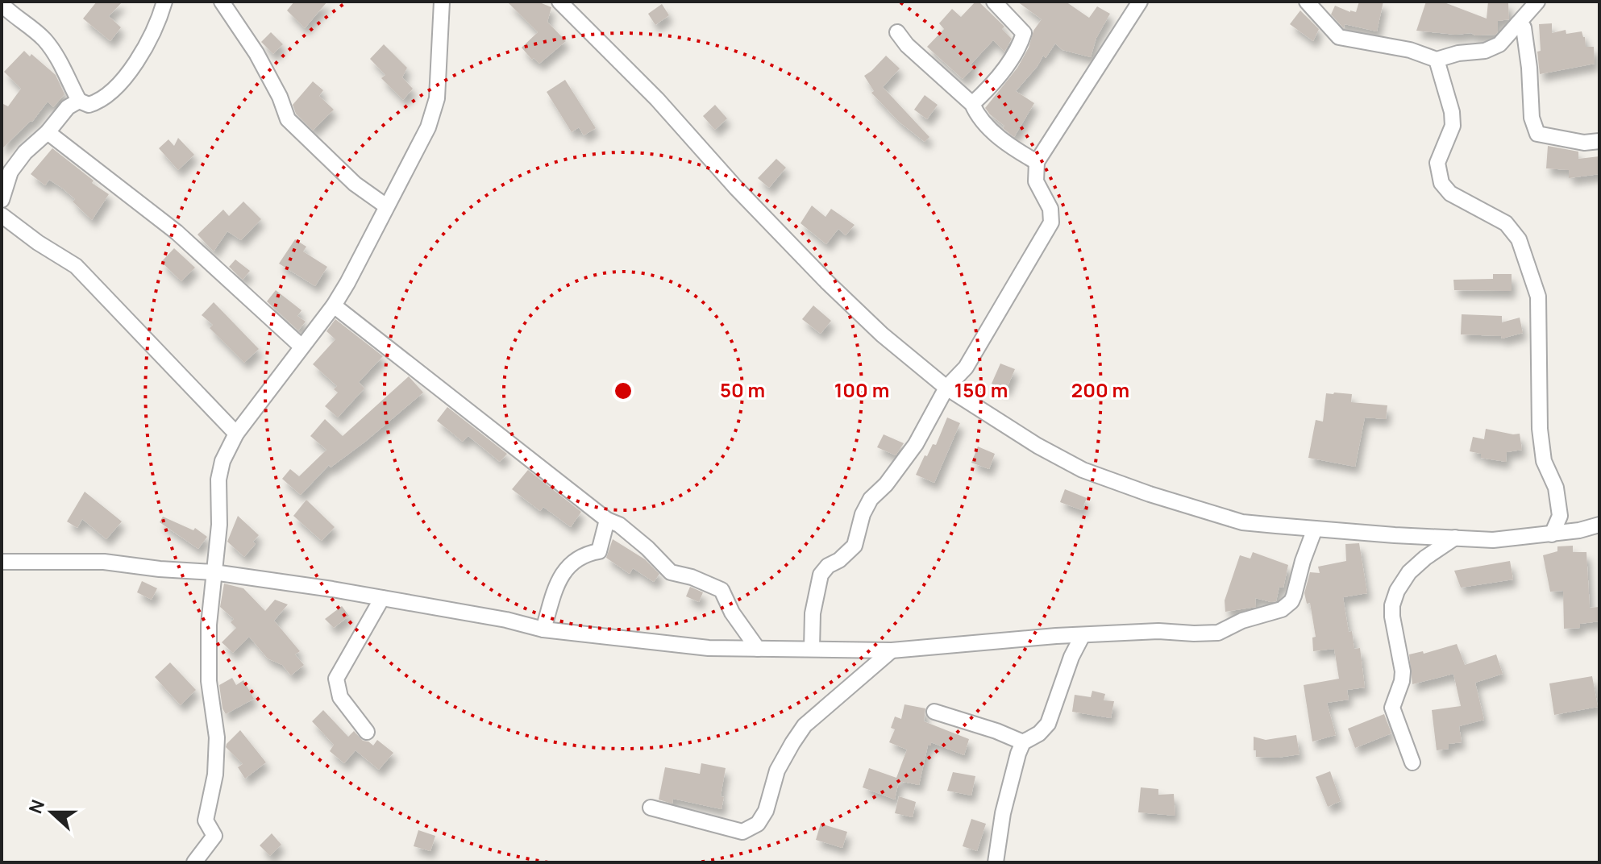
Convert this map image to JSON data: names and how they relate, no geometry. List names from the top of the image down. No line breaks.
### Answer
{"north":"left","rings":["50 m","100 m","150 m","200 m"]}
